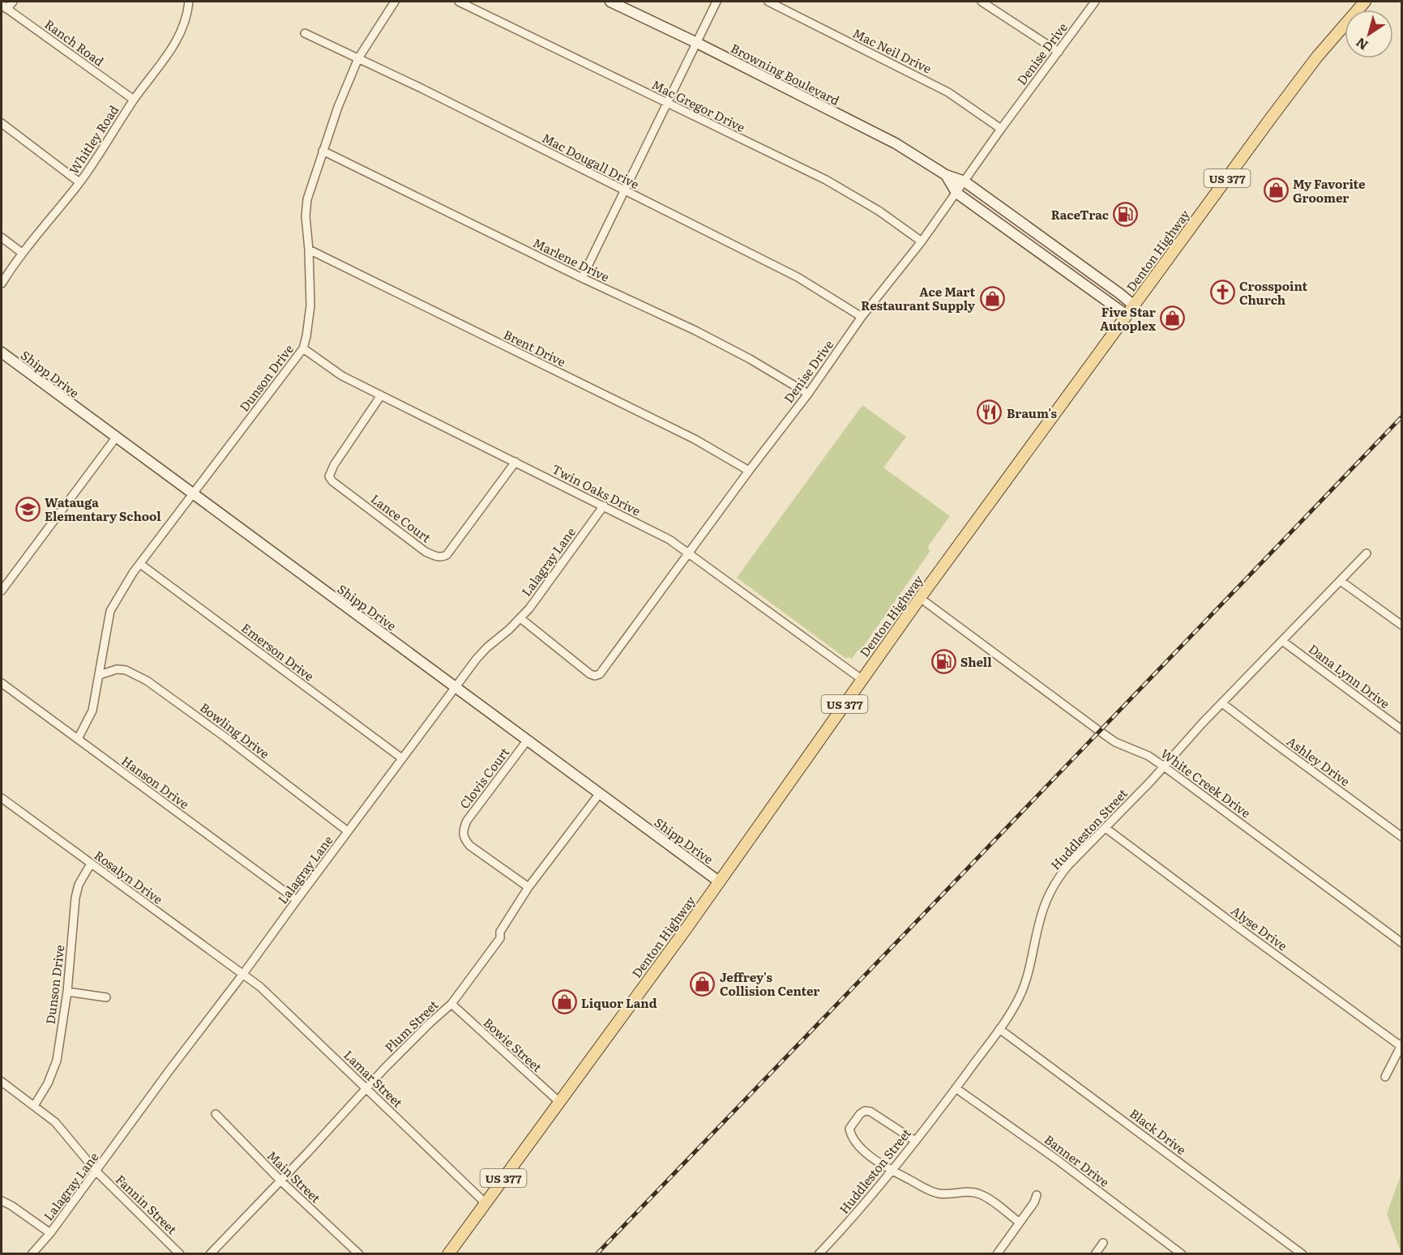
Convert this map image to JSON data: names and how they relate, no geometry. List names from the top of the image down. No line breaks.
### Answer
{"streets":{"main road":["US 377","Denton Highway"],"street":["Ranch Road","Mac Neil Drive","Denise Drive","Browning Boulevard","Mac Gregor Drive","Whitley Road","Mac Dougall Drive","Marlene Drive","Brent Drive","Shipp Drive","Dunson Drive","Twin Oaks Drive","Lance Court","Lalagray Lane","Emerson Drive","Dana Lynn Drive","Bowling Drive","Ashley Drive","Clovis Court","Hanson Drive","White Creek Drive","Huddleston Street","Rosalyn Drive","Alyse Drive","Plum Street","Bowie Street","Lamar Street","Black Drive","Banner Drive","Main Street","Fannin Street"]},"crossings":[["Ranch Road","Whitley Road"],["Mac Neil Drive","Denise Drive"],["Denise Drive","Browning Boulevard"],["Denise Drive","Mac Gregor Drive"],["Denise Drive","Mac Dougall Drive"],["Denise Drive","Marlene Drive"],["Denise Drive","Brent Drive"],["Denise Drive","Twin Oaks Drive"],["Denise Drive","Lalagray Lane"],["Browning Boulevard","Denton Highway"],["Mac Dougall Drive","Dunson Drive"],["Denton Highway","Shipp Drive"],["Denton Highway","Twin Oaks Drive"],["Denton Highway","White Creek Drive"],["Denton Highway","Bowie Street"],["Denton Highway","Lamar Street"],["Marlene Drive","Dunson Drive"],["Brent Drive","Dunson Drive"],["Shipp Drive","Dunson Drive"],["Shipp Drive","Lalagray Lane"],["Shipp Drive","Clovis Court"],["Shipp Drive","Plum Street"],["Dunson Drive","Twin Oaks Drive"],["Dunson Drive","Emerson Drive"],["Dunson Drive","Bowling Drive"],["Dunson Drive","Hanson Drive"],["Dunson Drive","Rosalyn Drive"],["Dunson Drive","Fannin Street"],["Twin Oaks Drive","Lance Court"],["Twin Oaks Drive","Lalagray Lane"],["Lalagray Lane","Emerson Drive"],["Lalagray Lane","Bowling Drive"],["Lalagray Lane","Hanson Drive"],["Lalagray Lane","Rosalyn Drive"],["Lalagray Lane","Lamar Street"],["Lalagray Lane","Fannin Street"],["Dana Lynn Drive","Huddleston Street"],["Ashley Drive","Huddleston Street"],["Clovis Court","Plum Street"],["White Creek Drive","Huddleston Street"],["Huddleston Street","Alyse Drive"],["Huddleston Street","Black Drive"],["Huddleston Street","Banner Drive"],["Rosalyn Drive","Lamar Street"],["Plum Street","Bowie Street"],["Plum Street","Lamar Street"],["Plum Street","Main Street"]],"places":{"shop":["My Favorite Groomer","Ace Mart Restaurant Supply","Five Star Autoplex","Jeffrey's Collision Center","Liquor Land"],"fuel station":["RaceTrac","Shell"],"church":["Crosspoint Church"],"restaurant":["Braum's"],"school or university":["Watauga Elementary School"]},"north":"bottom left"}
